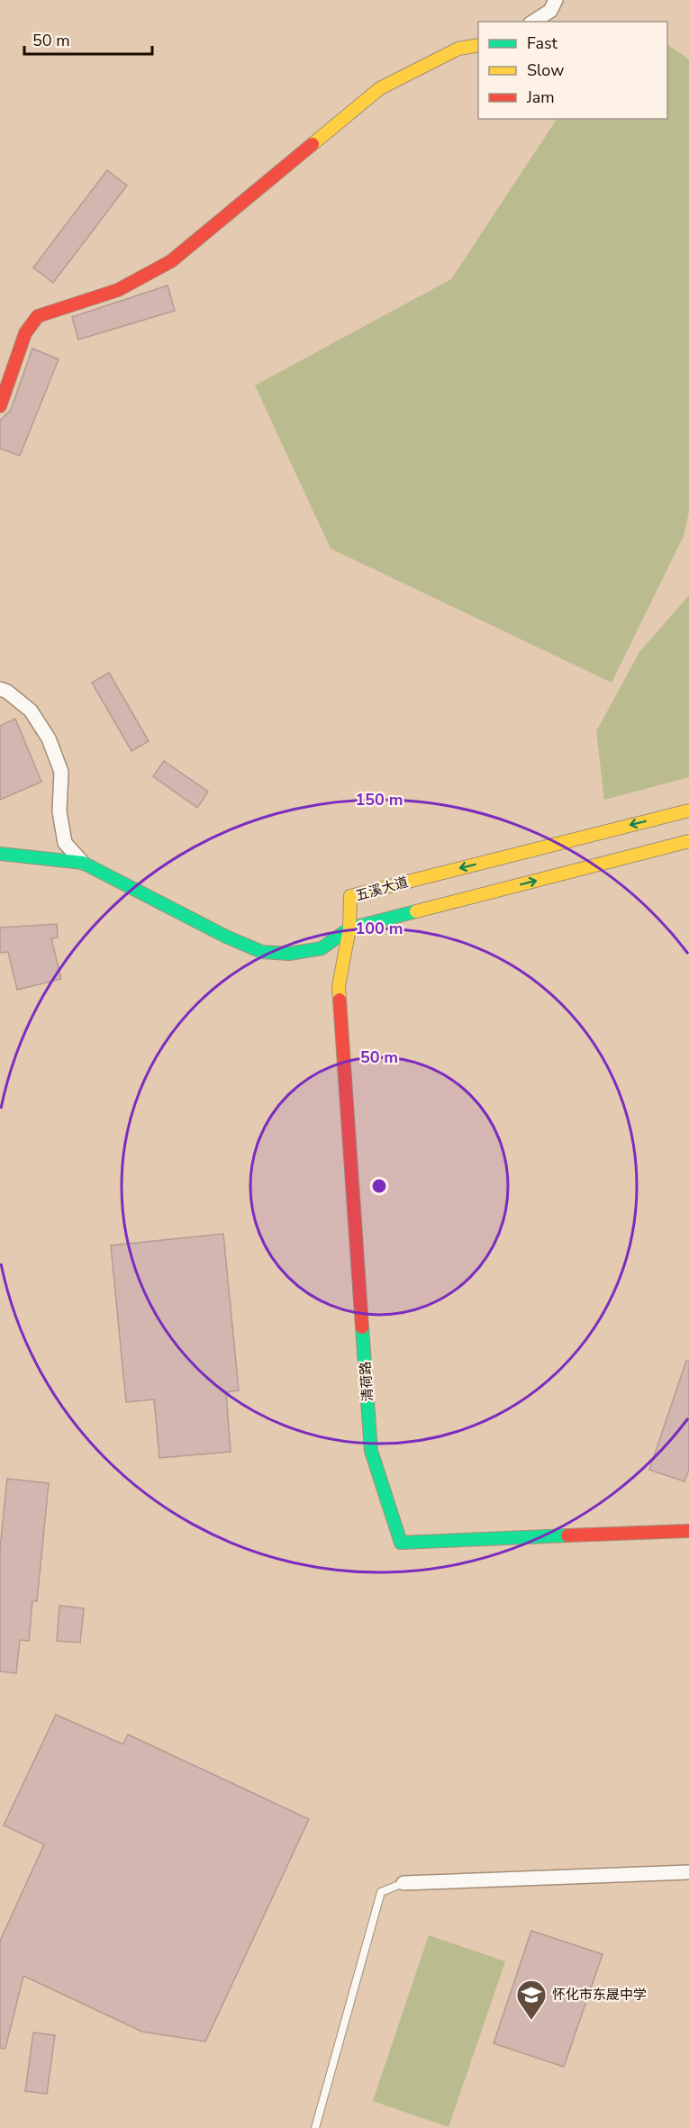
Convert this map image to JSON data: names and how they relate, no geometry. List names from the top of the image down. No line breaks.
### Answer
{"streets":{"street":["五溪大道","清荷路"]},"crossings":[["五溪大道","清荷路"]],"places":{"school or university":["怀化市东晟中学"]},"legend":["Fast","Slow","Jam"],"scale_bar":"50 m","rings":["150 m","100 m","50 m"]}
